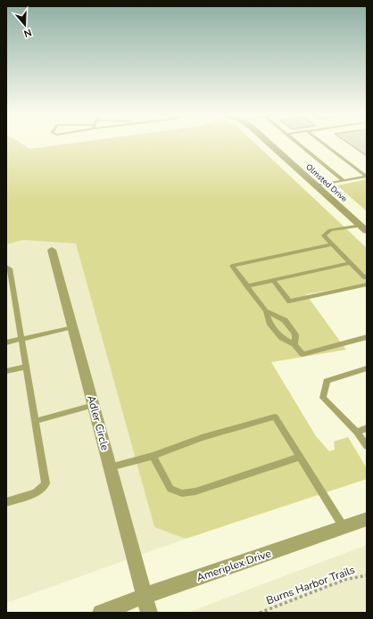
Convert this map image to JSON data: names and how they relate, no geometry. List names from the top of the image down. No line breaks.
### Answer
{"streets":{"street":["Olmsted Drive","Adler Circle","Ameriplex Drive"],"path":["Burns Harbor Trails"]},"crossings":[["Adler Circle","Ameriplex Drive"]],"north":"bottom"}
